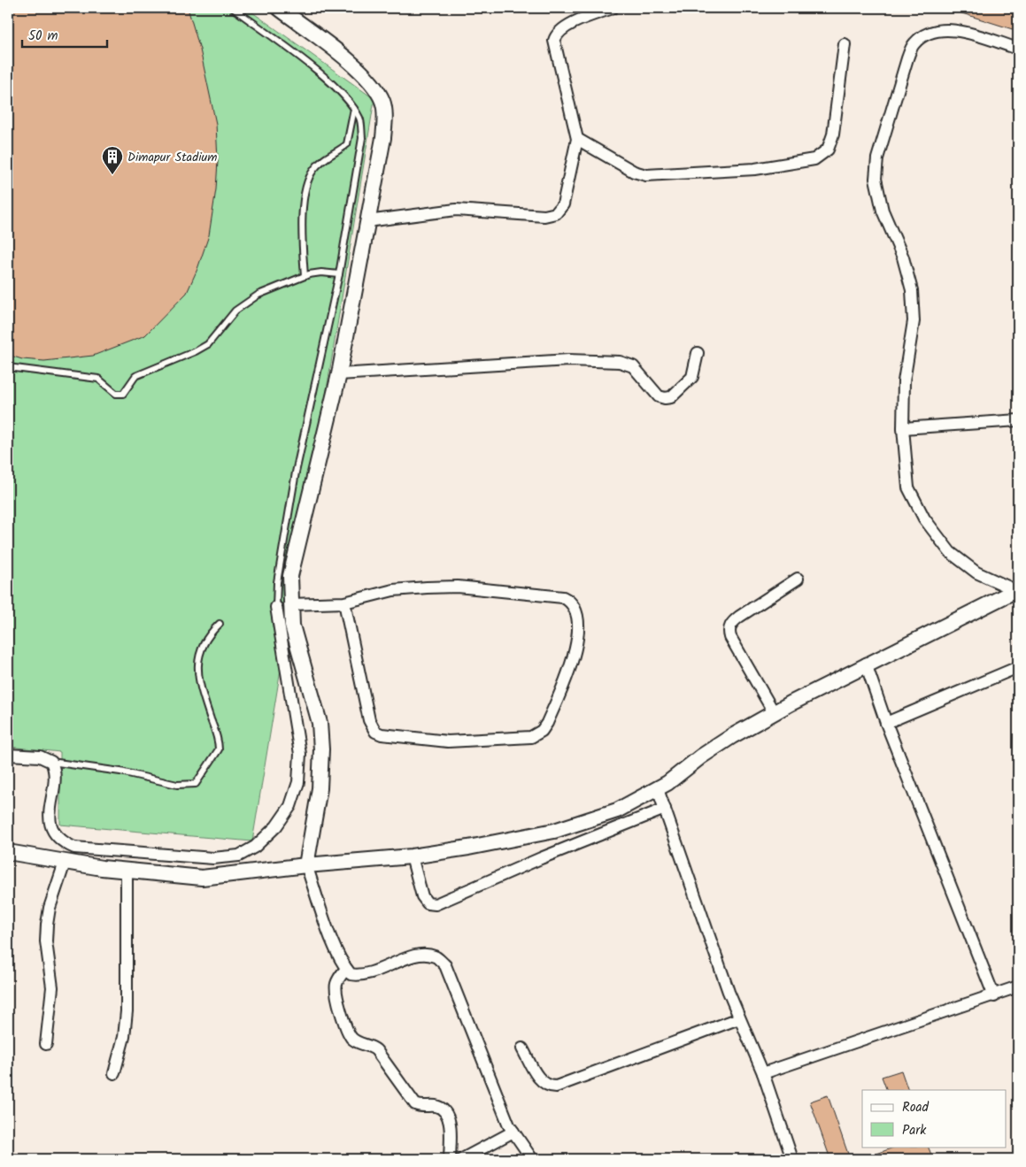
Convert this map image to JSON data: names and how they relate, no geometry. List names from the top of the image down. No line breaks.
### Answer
{"places":{"building":["Dimapur Stadium"]},"legend":["Road","Park"],"scale_bar":"50 m"}
